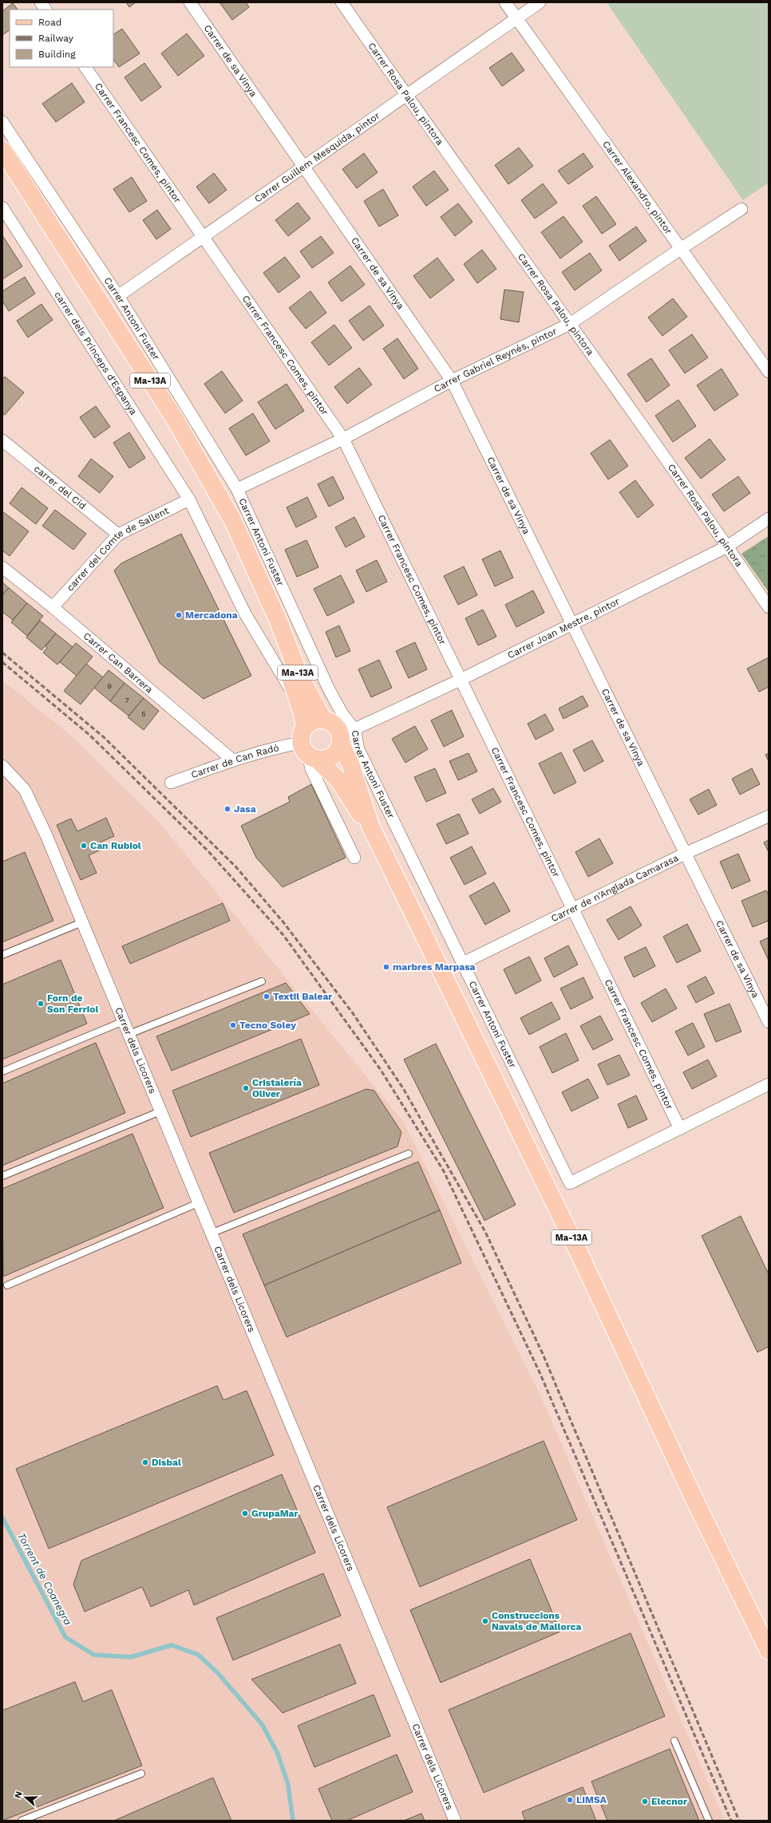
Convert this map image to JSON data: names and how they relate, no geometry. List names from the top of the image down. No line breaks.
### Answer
{"streets":{"main road":["Ma-13A"],"street":["Carrer de sa Vinya","Carrer Rosa Palou, pintora","Carrer Francesc Comes, pintor","Carrer Guillem Mesquida, pintor","Carrer Alexandro, pintor","Carrer Antoni Fuster","carrer dels Prínceps d'Espanya","Carrer Gabriel Reynés, pintor","carrer del Cid","carrer del Comte de Sallent","Carrer Joan Mestre, pintor","Carrer Can Barrera","Carrer de Can Radó","Carrer de n'Anglada Camarasa","Carrer dels Licorers"]},"crossings":[["Carrer de sa Vinya","Carrer Guillem Mesquida, pintor"],["Carrer de sa Vinya","Carrer Gabriel Reynés, pintor"],["Carrer de sa Vinya","Carrer Joan Mestre, pintor"],["Carrer de sa Vinya","Carrer de n'Anglada Camarasa"],["Carrer Rosa Palou, pintora","Carrer Guillem Mesquida, pintor"],["Carrer Rosa Palou, pintora","Carrer Gabriel Reynés, pintor"],["Carrer Rosa Palou, pintora","Carrer Joan Mestre, pintor"],["Carrer Francesc Comes, pintor","Carrer Guillem Mesquida, pintor"],["Carrer Francesc Comes, pintor","Carrer Antoni Fuster"],["Carrer Francesc Comes, pintor","Carrer Gabriel Reynés, pintor"],["Carrer Francesc Comes, pintor","Carrer Joan Mestre, pintor"],["Carrer Francesc Comes, pintor","Carrer de n'Anglada Camarasa"],["Carrer Guillem Mesquida, pintor","Carrer Alexandro, pintor"],["Carrer Guillem Mesquida, pintor","Carrer Antoni Fuster"],["Carrer Alexandro, pintor","Carrer Gabriel Reynés, pintor"],["Carrer Antoni Fuster","Carrer Gabriel Reynés, pintor"],["Carrer Antoni Fuster","Carrer Joan Mestre, pintor"],["Carrer Antoni Fuster","Carrer de n'Anglada Camarasa"],["carrer dels Prínceps d'Espanya","Ma-13A"],["carrer dels Prínceps d'Espanya","carrer del Comte de Sallent"],["carrer dels Prínceps d'Espanya","Carrer de Can Radó"],["Ma-13A","Carrer de Can Radó"],["carrer del Cid","carrer del Comte de Sallent"],["carrer del Comte de Sallent","Carrer Can Barrera"],["Carrer Can Barrera","Carrer de Can Radó"]],"water":["Torrent de Coanegra"],"places":["Mercadona","Jasa","Can Rubiol","marbres Marpasa","Textil Balear","Forn de Son Ferriol","Tecno Soley","Cristalería Oliver","Disbal","GrupaMar","Construccions Navals de Mallorca","LIMSA","Elecnor"],"house_numbers":["9","7","5"],"legend":["Road","Railway","Building"],"north":"left"}
